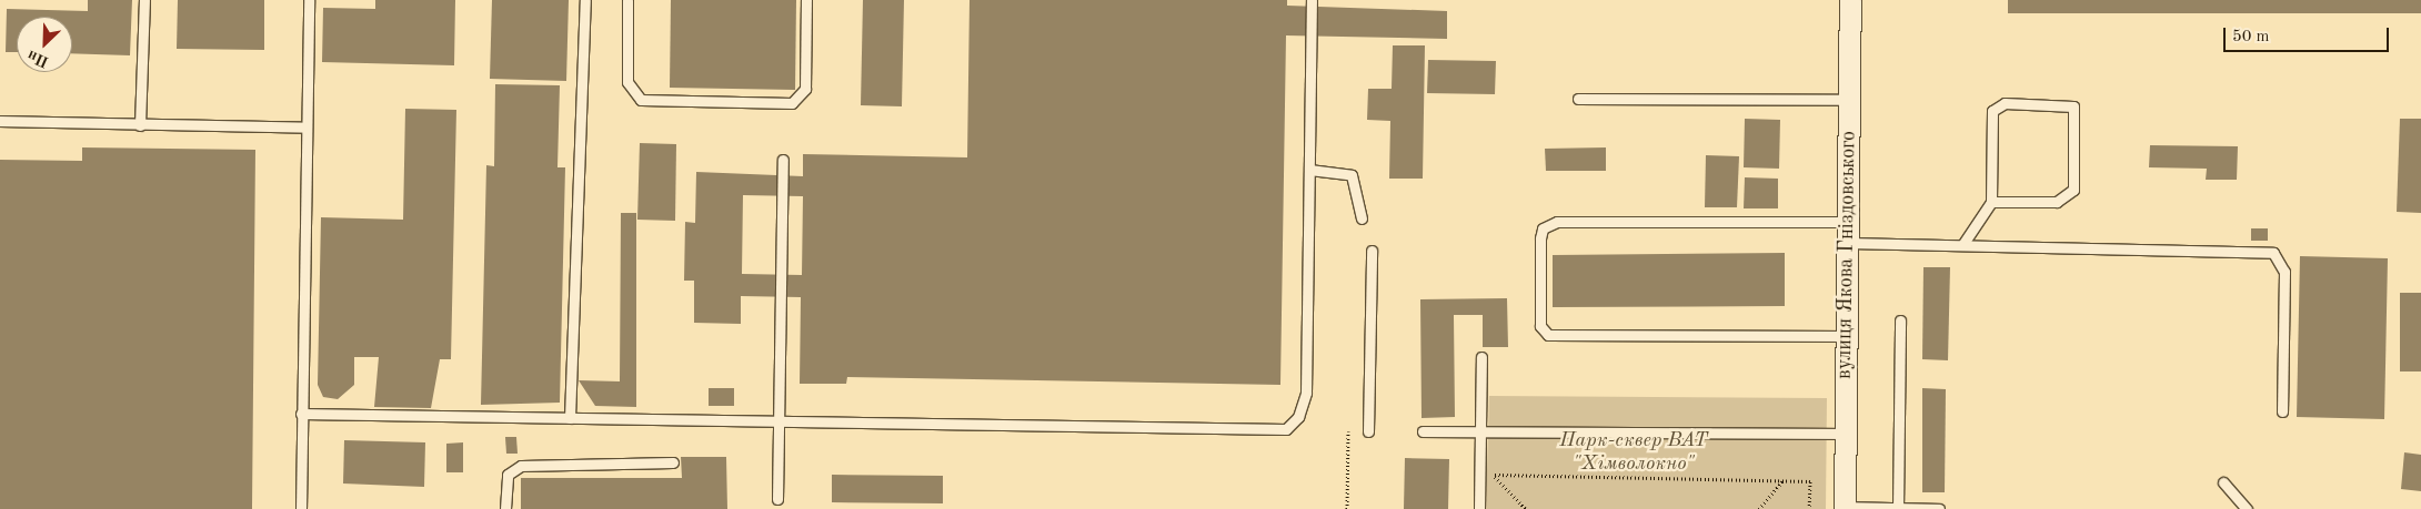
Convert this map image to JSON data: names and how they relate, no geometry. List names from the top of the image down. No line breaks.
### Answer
{"streets":{"street":["вулиця Якова Гніздовського"]},"parks":["Парк-сквер ВАТ \"Хімволокно\""],"scale_bar":"50 m","north":"bottom left"}
